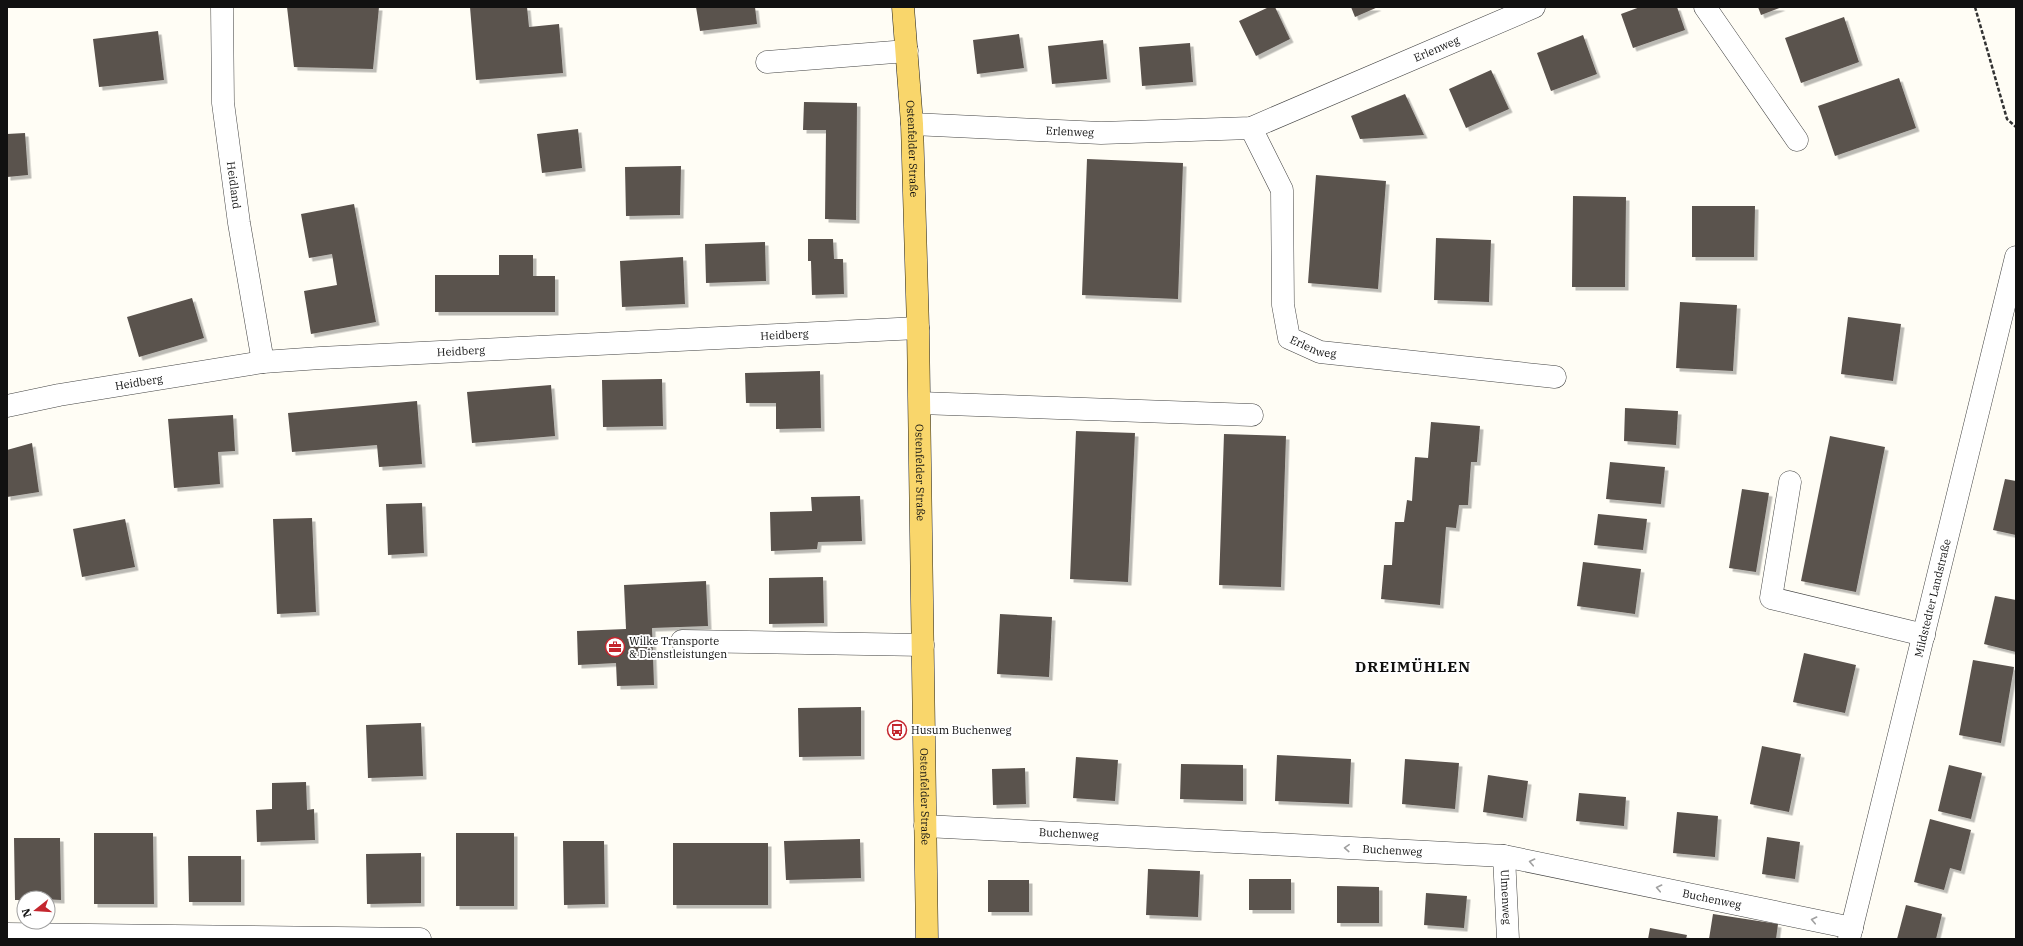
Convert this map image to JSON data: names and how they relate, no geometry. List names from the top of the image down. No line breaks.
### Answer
{"streets":{"main road":["Ostenfelder Straße"],"street":["Erlenweg","Heidland","Heidberg","Mildstedter Landstraße","Buchenweg","Ulmenweg"]},"crossings":[["Erlenweg","Ostenfelder Straße"],["Ostenfelder Straße","Heidberg"],["Ostenfelder Straße","Buchenweg"],["Heidland","Heidberg"],["Mildstedter Landstraße","Buchenweg"],["Buchenweg","Ulmenweg"]],"one_way":["Buchenweg"],"districts":["DREIMÜHLEN"],"places":{"office":["Wilke Transporte & Dienstleistungen"],"bus stop":["Husum Buchenweg"]},"north":"left"}
